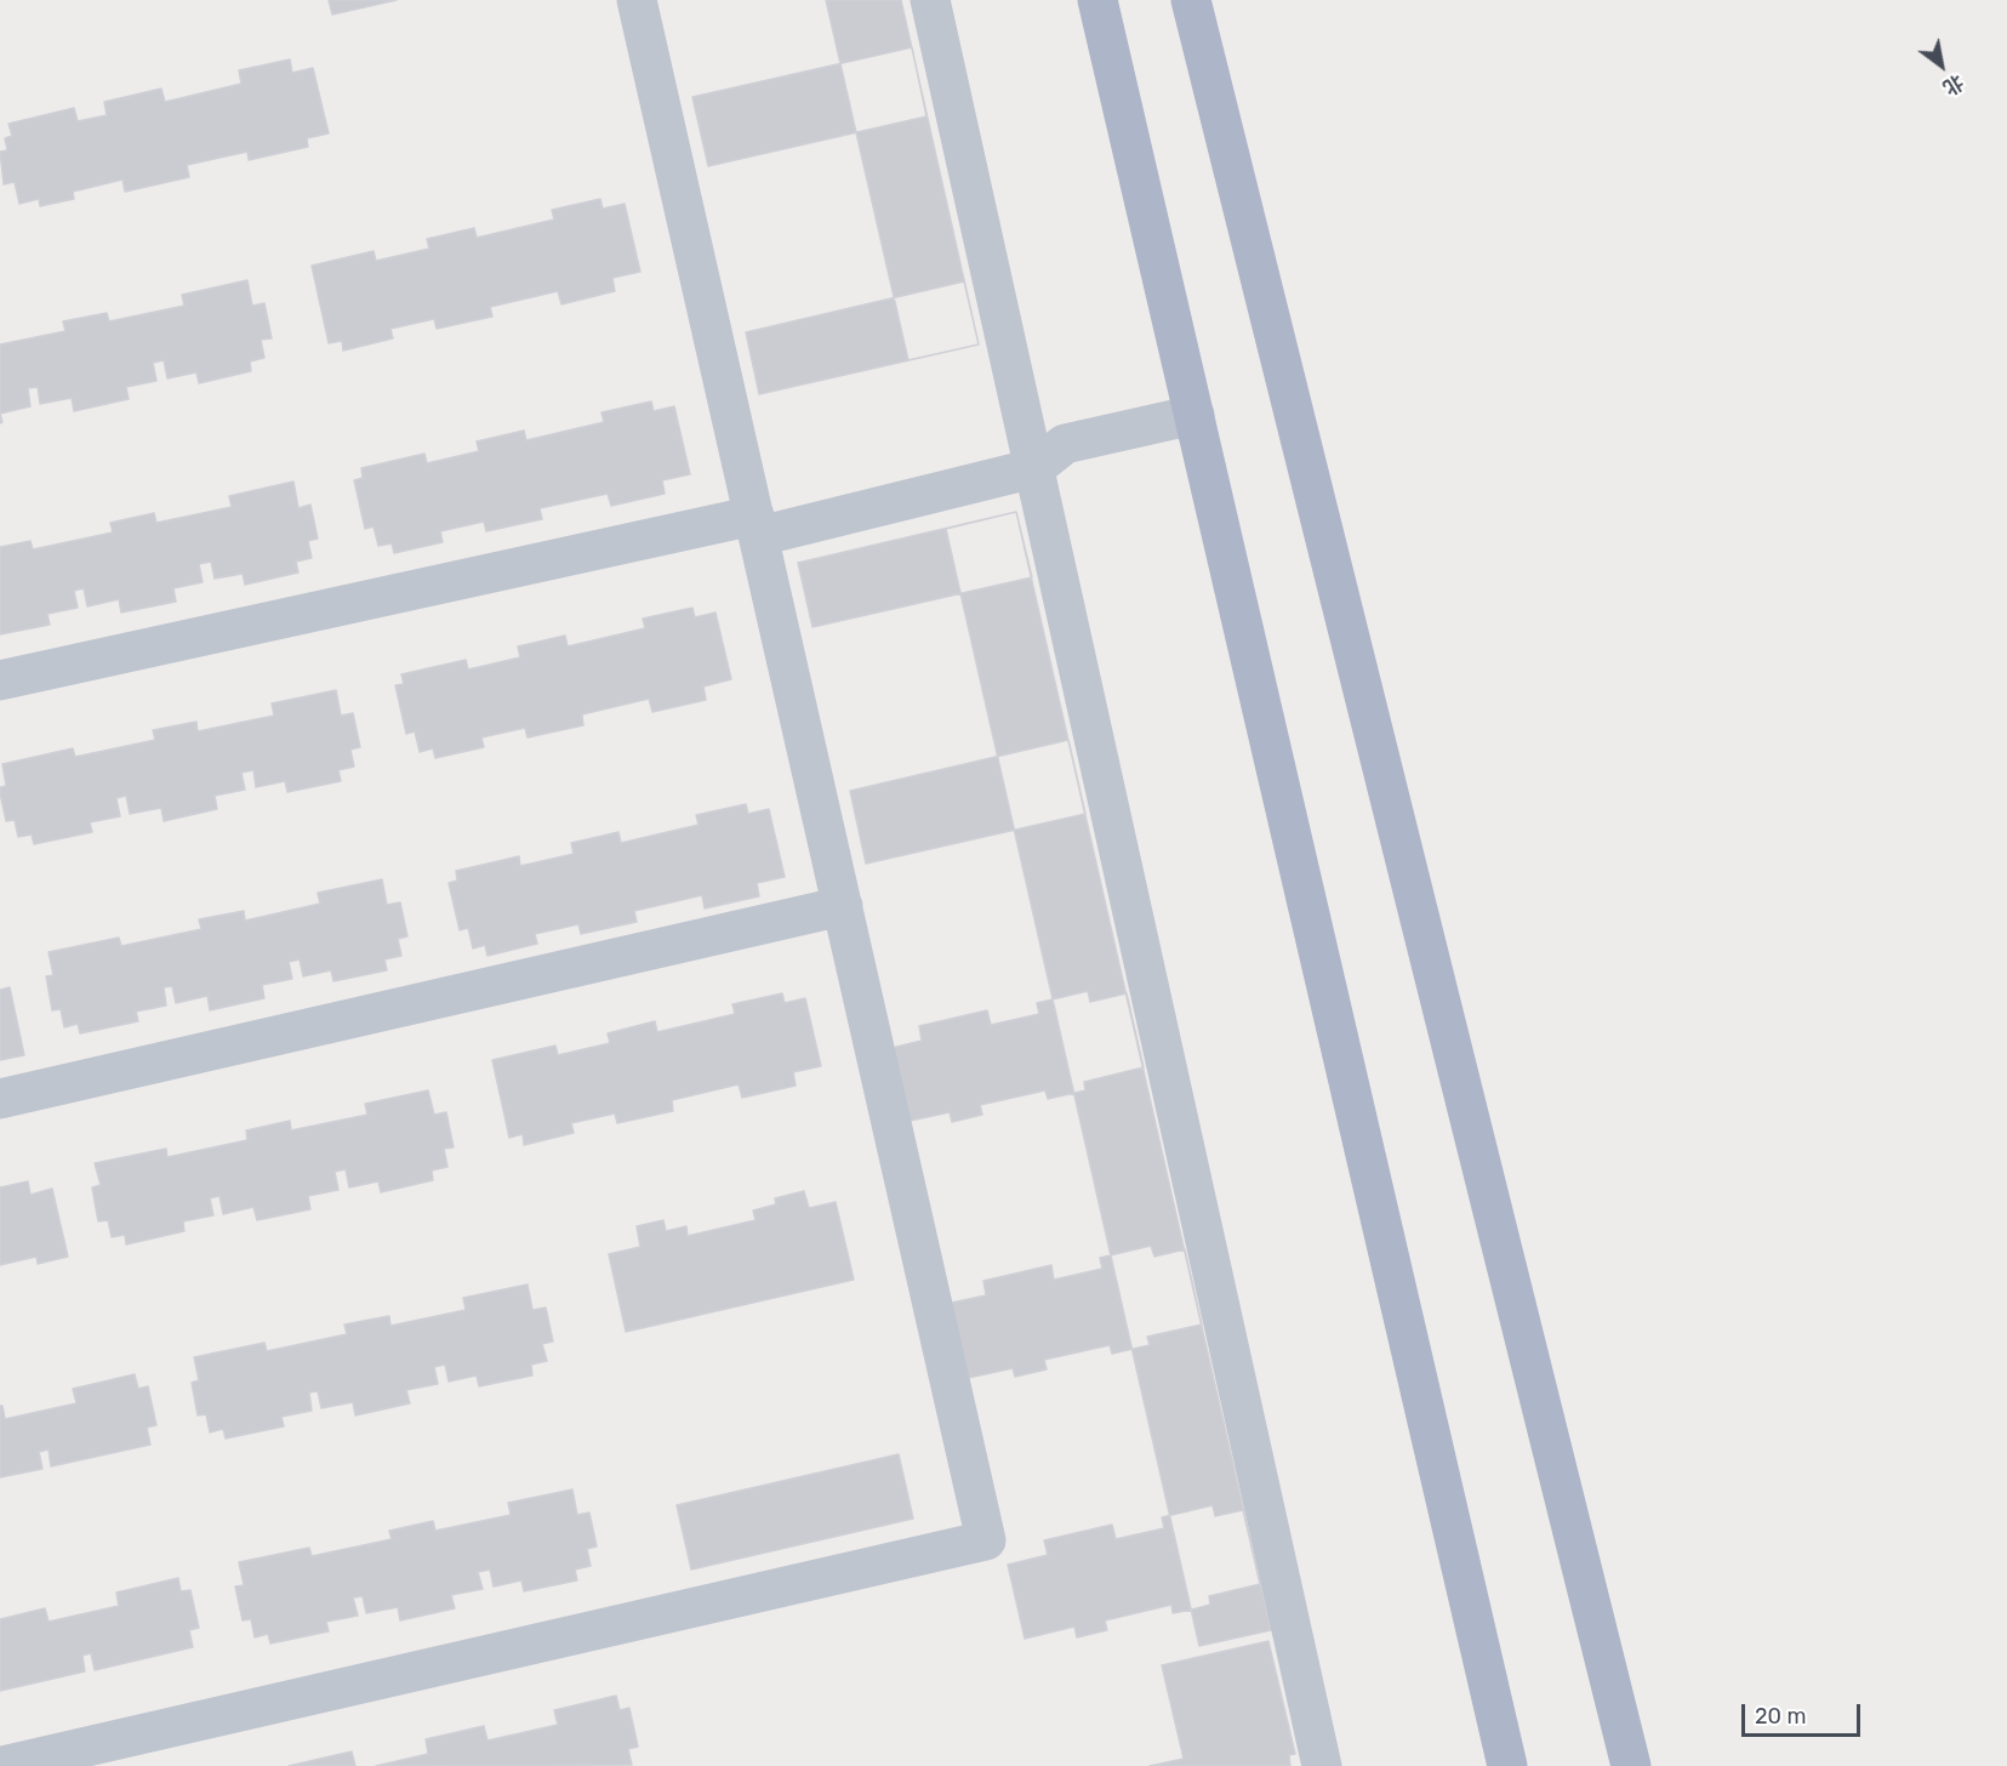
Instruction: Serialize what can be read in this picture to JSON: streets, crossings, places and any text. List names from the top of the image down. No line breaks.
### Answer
{"scale_bar":"20 m","north":"bottom right"}
